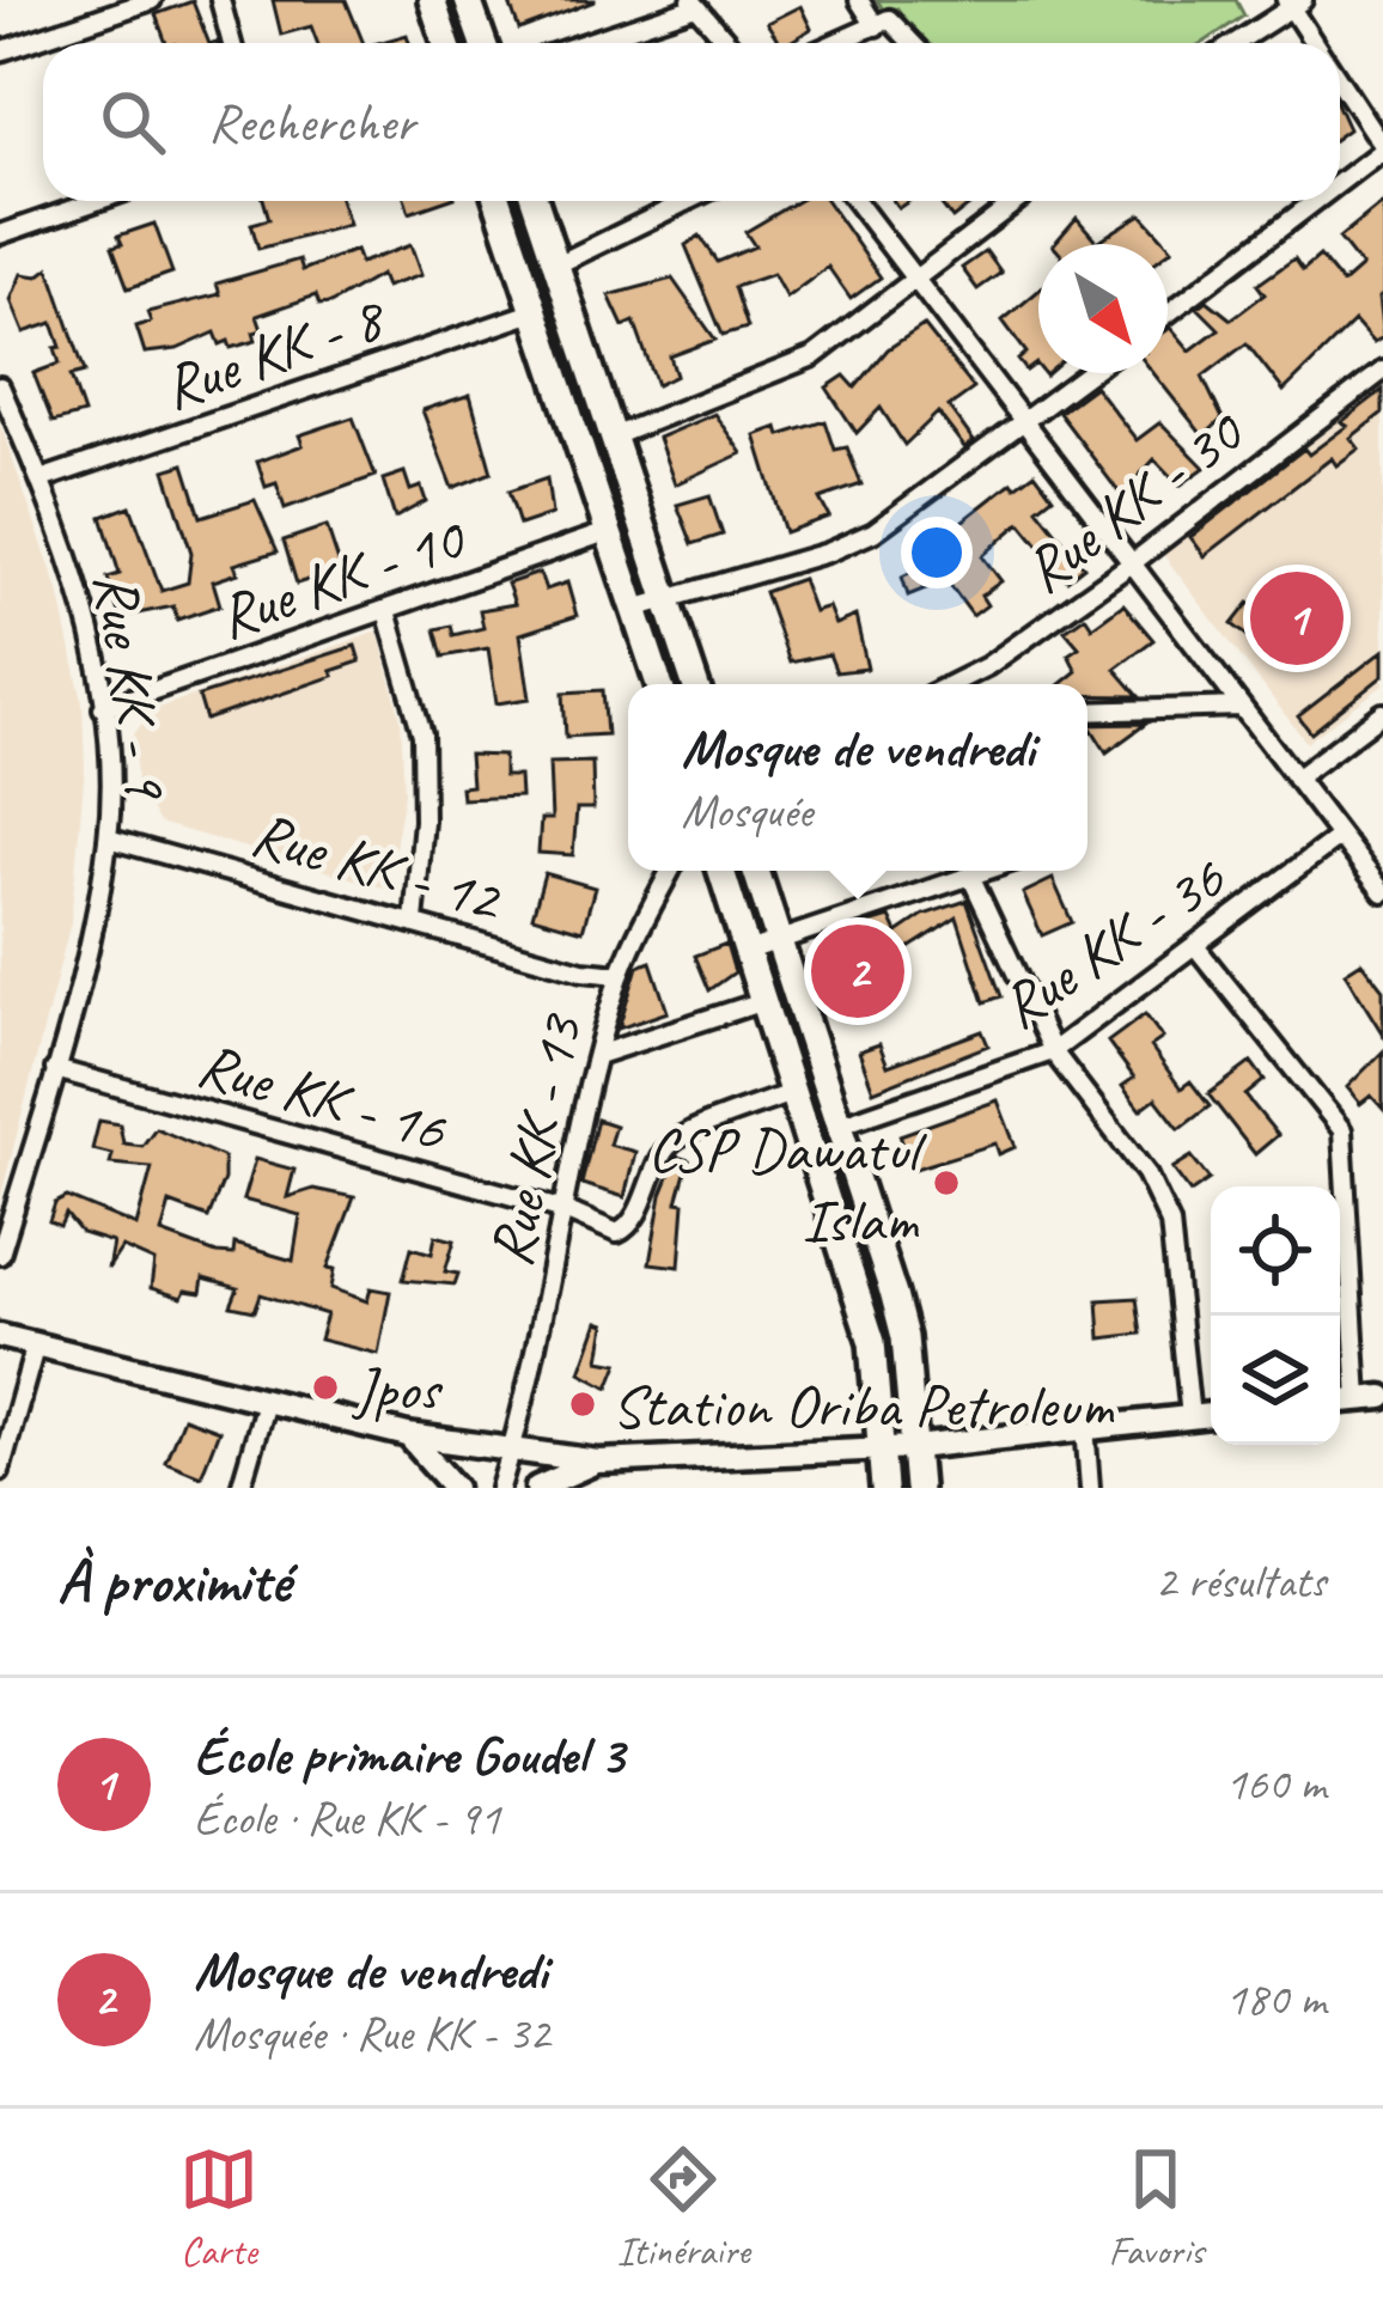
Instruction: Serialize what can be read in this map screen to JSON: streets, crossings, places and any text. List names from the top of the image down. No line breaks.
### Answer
{"streets":{"street":["Rue KK - 8","Rue KK - 30","Rue KK - 10","Rue KK - 9","Rue KK - 12","Rue KK - 36","Rue KK - 16","Rue KK - 13"]},"crossings":[["Rue KK - 8","Rue KK - 9"],["Rue KK - 10","Rue KK - 9"],["Rue KK - 9","Rue KK - 12"],["Rue KK - 9","Rue KK - 16"],["Rue KK - 12","Rue KK - 13"],["Rue KK - 16","Rue KK - 13"]],"places":["CSP Dawatul Islam","Jpos","Station Oriba Petroleum"],"north":"bottom right","page":{"search":"Rechercher","pins":["1","2"],"popup":["Mosque de vendredi","Mosquée"],"heading":["À proximité","2 résultats"],"list":[{"mark":"1","name":"École primaire Goudel 3","note":"École · Rue KK - 91","value":"160 m"},{"mark":"2","name":"Mosque de vendredi","note":"Mosquée · Rue KK - 32","value":"180 m"}],"nav":["Carte","Itinéraire","Favoris"]}}
